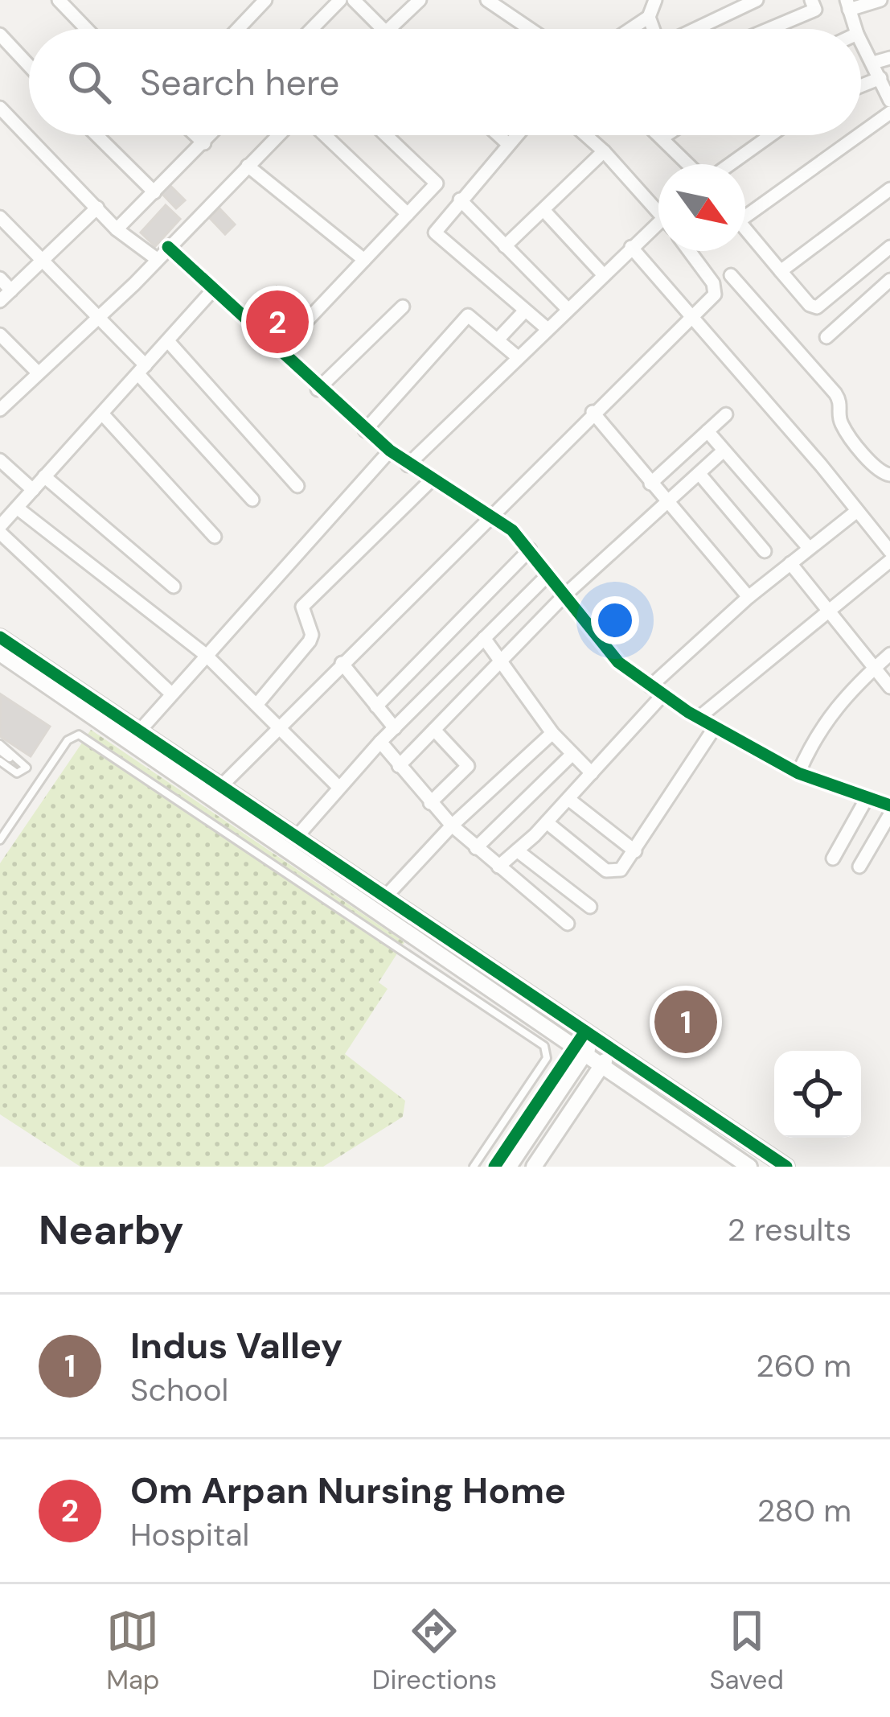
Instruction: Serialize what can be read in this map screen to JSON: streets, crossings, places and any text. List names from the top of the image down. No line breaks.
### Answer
{"north":"bottom right","page":{"search":"Search here","pins":["2","1"],"heading":["Nearby","2 results"],"list":[{"mark":"1","name":"Indus Valley","note":"School","value":"260 m"},{"mark":"2","name":"Om Arpan Nursing Home","note":"Hospital","value":"280 m"}],"nav":["Map","Directions","Saved"]}}
